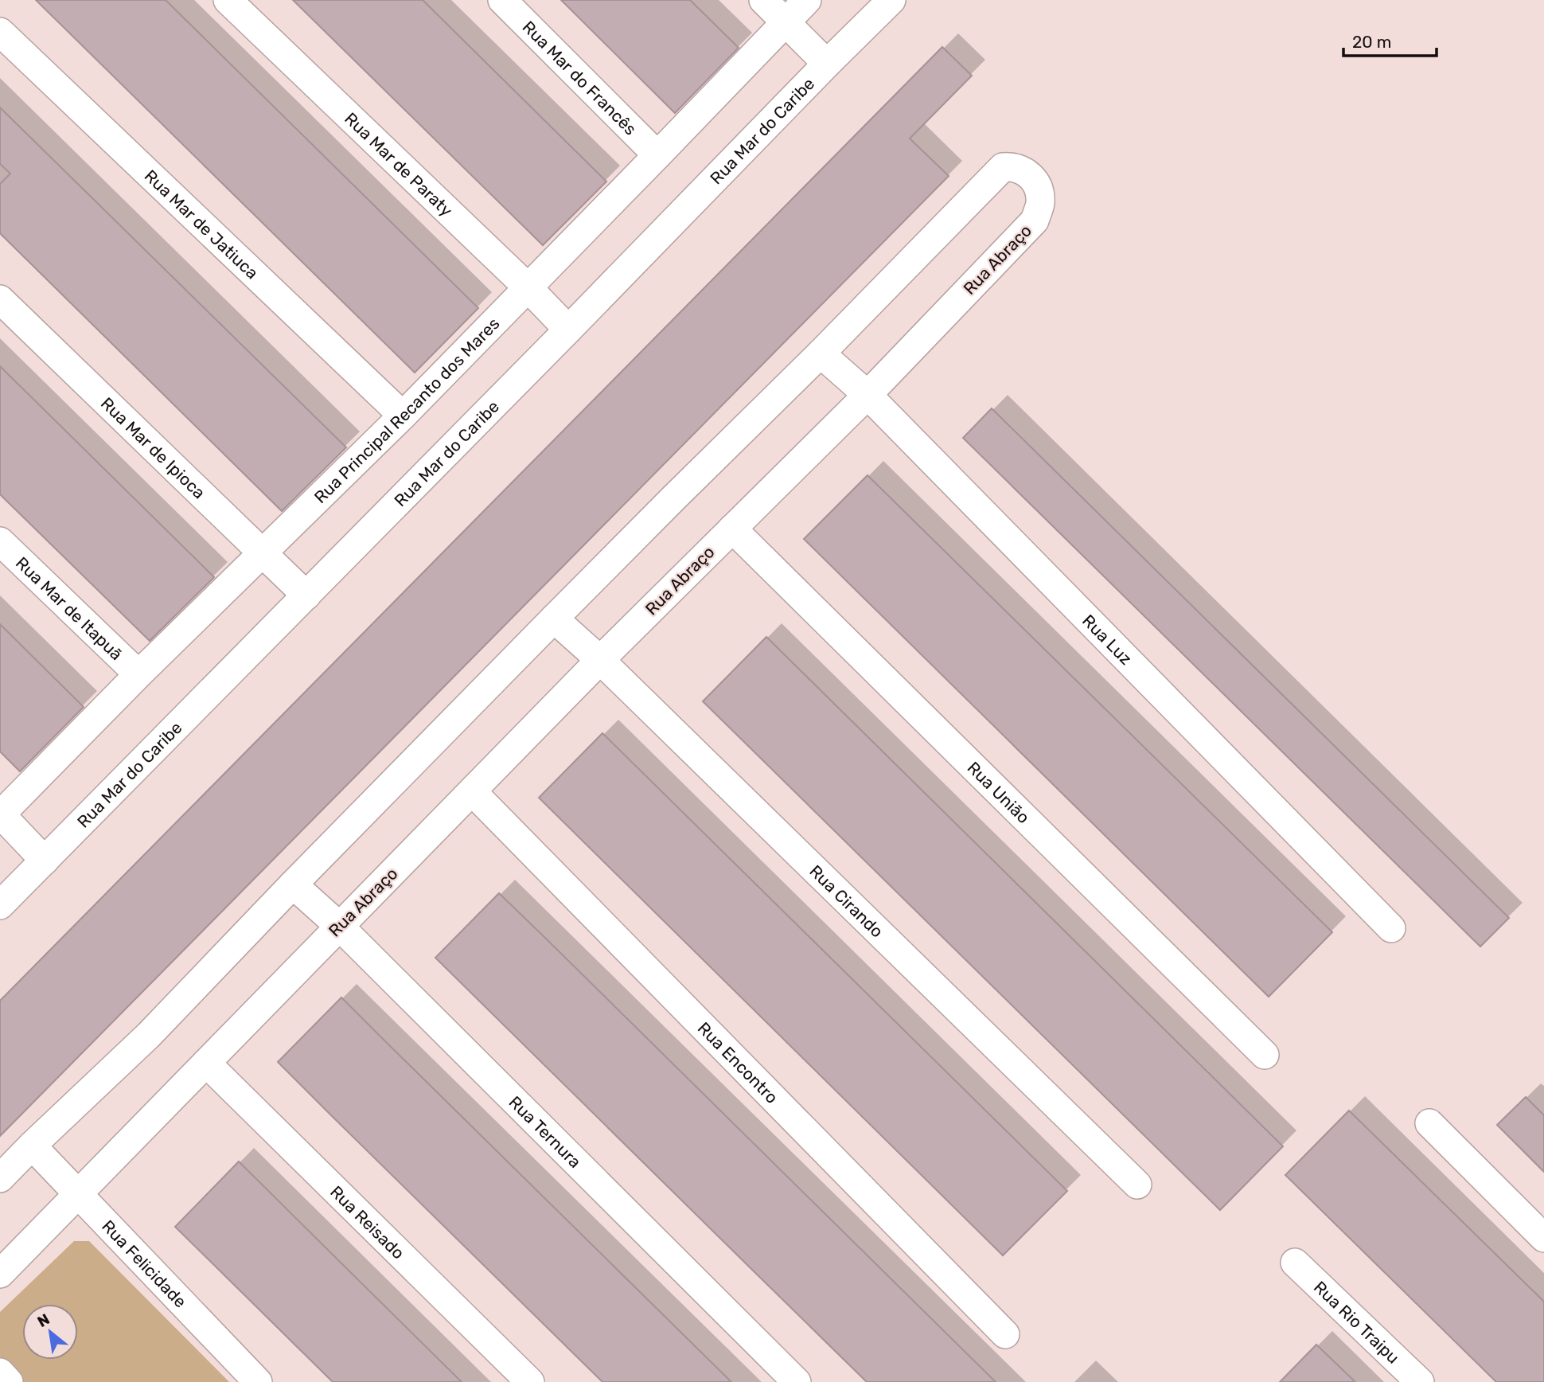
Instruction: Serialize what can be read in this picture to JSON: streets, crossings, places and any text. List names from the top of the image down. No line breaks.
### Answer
{"streets":{"street":["Rua Mar do Francês","Rua Mar do Caribe","Rua Mar de Paraty","Rua Mar de Jatiuca","Rua Abraço","Rua Principal Recanto dos Mares","Rua Mar de Ipioca","Rua Mar de Itapuã","Rua Luz","Rua União","Rua Cirando","Rua Encontro","Rua Ternura","Rua Reisado","Rua Felicidade","Rua Rio Traipu"]},"crossings":[["Rua Mar do Francês","Rua Principal Recanto dos Mares"],["Rua Mar do Caribe","Rua Mar de Paraty"],["Rua Mar do Caribe","Rua Mar de Ipioca"],["Rua Mar de Paraty","Rua Principal Recanto dos Mares"],["Rua Mar de Jatiuca","Rua Principal Recanto dos Mares"],["Rua Abraço","Rua Luz"],["Rua Abraço","Rua União"],["Rua Abraço","Rua Cirando"],["Rua Abraço","Rua Encontro"],["Rua Abraço","Rua Ternura"],["Rua Abraço","Rua Reisado"],["Rua Abraço","Rua Felicidade"],["Rua Principal Recanto dos Mares","Rua Mar de Ipioca"],["Rua Principal Recanto dos Mares","Rua Mar de Itapuã"]],"scale_bar":"20 m","north":"top left"}
